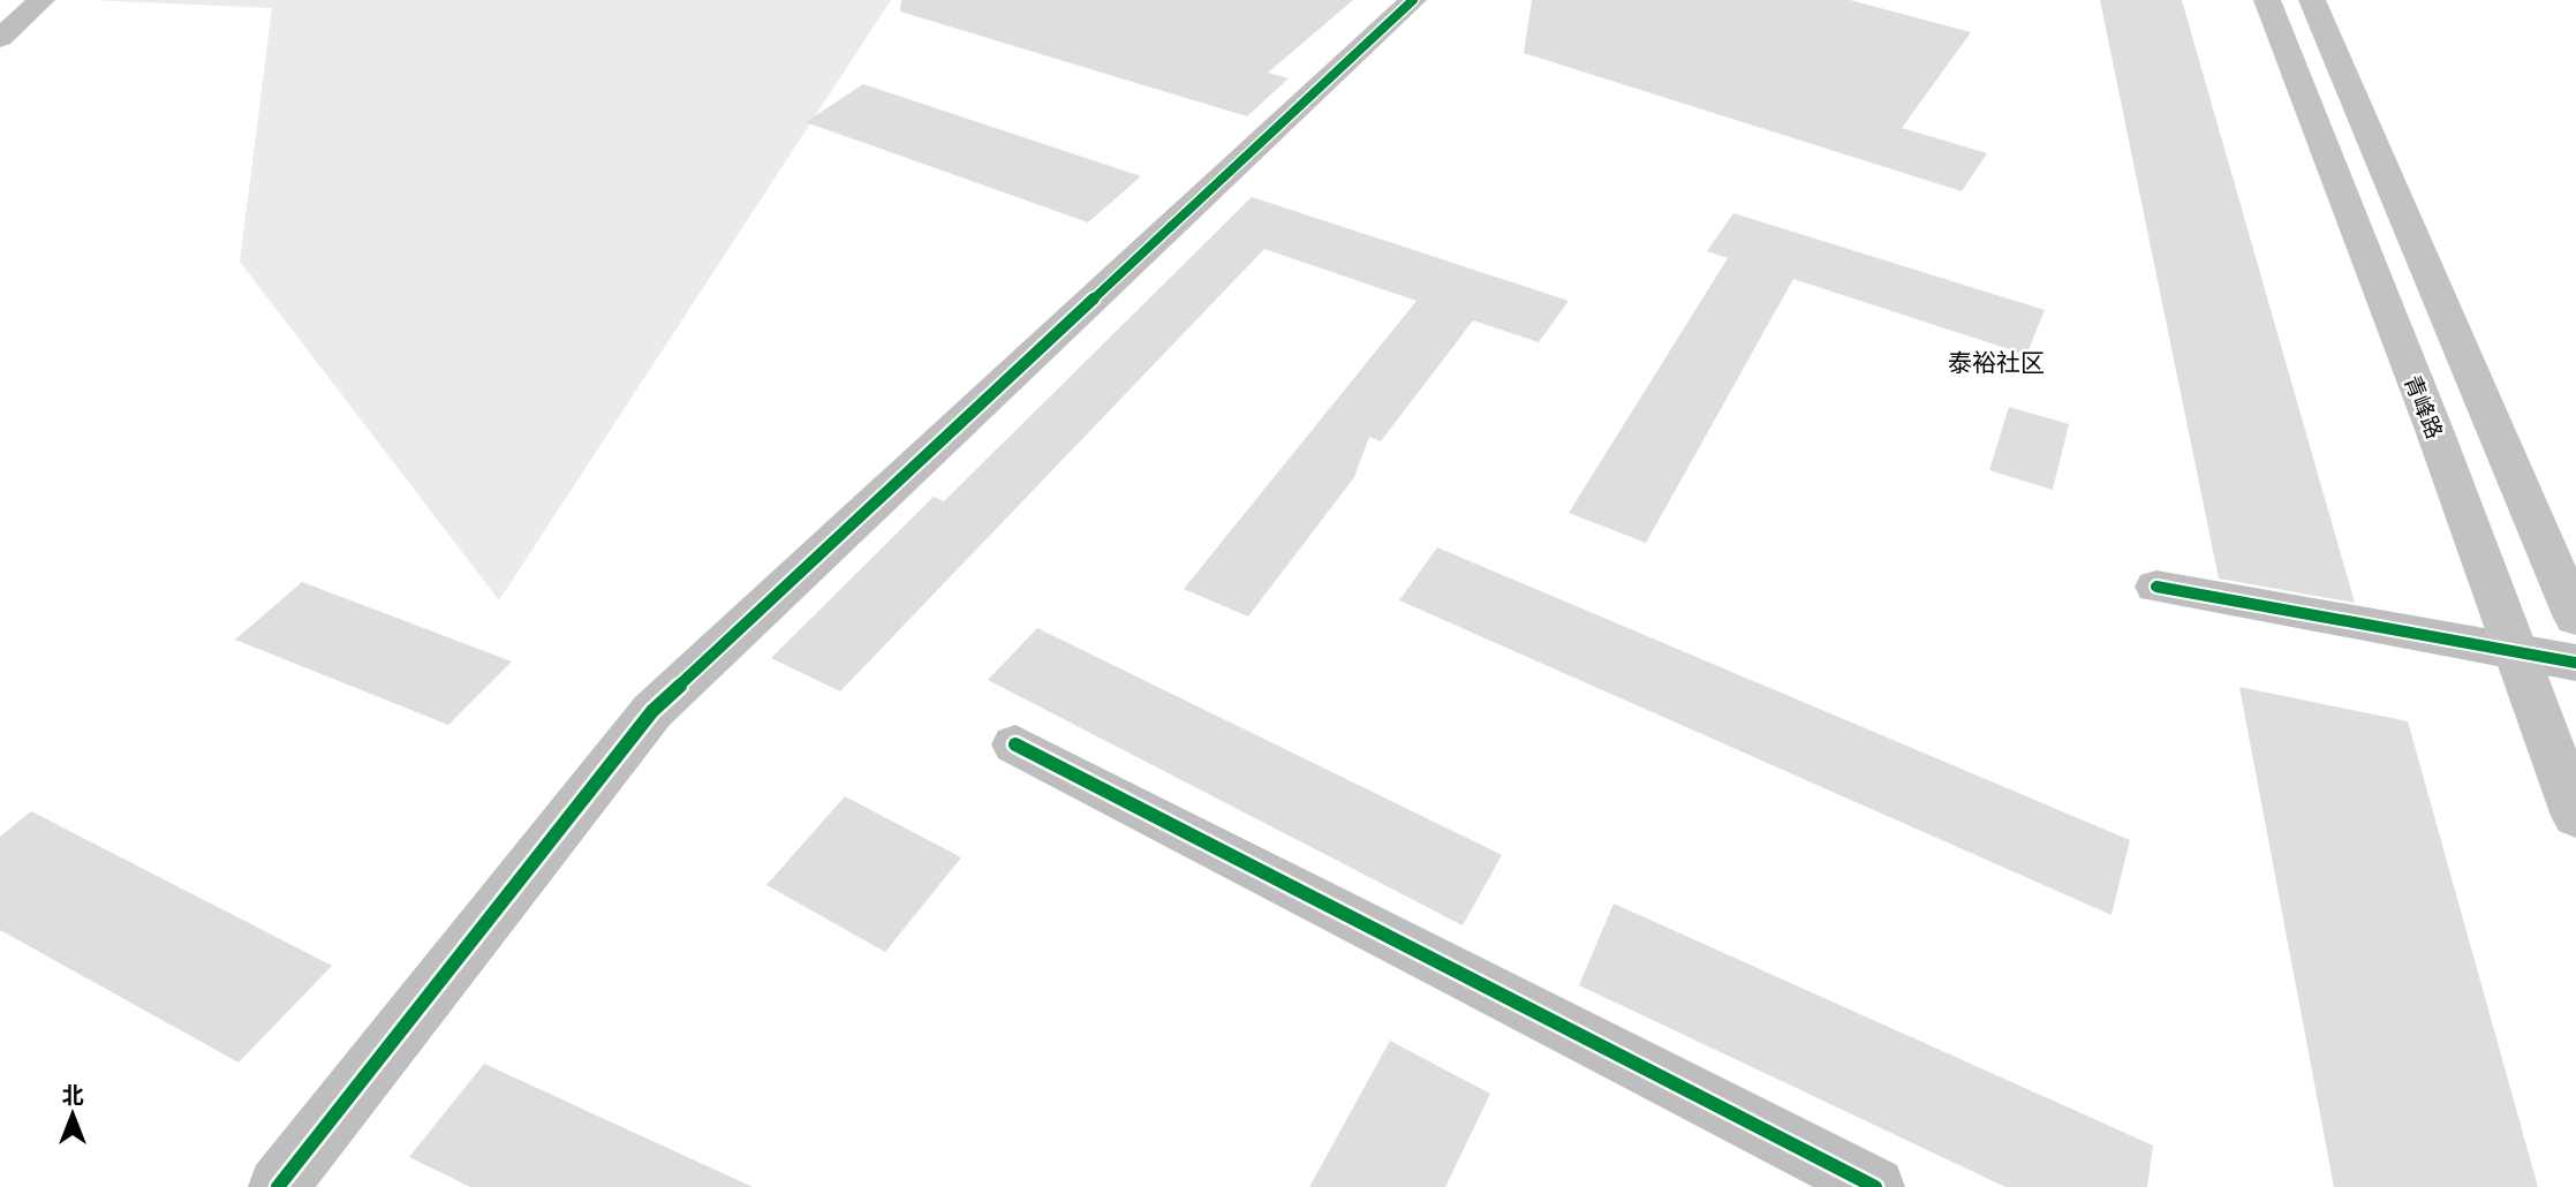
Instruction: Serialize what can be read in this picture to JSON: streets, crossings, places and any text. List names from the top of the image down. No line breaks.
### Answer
{"streets":{"main road":["青峰路"]},"districts":["泰裕社区"],"north":"top"}
